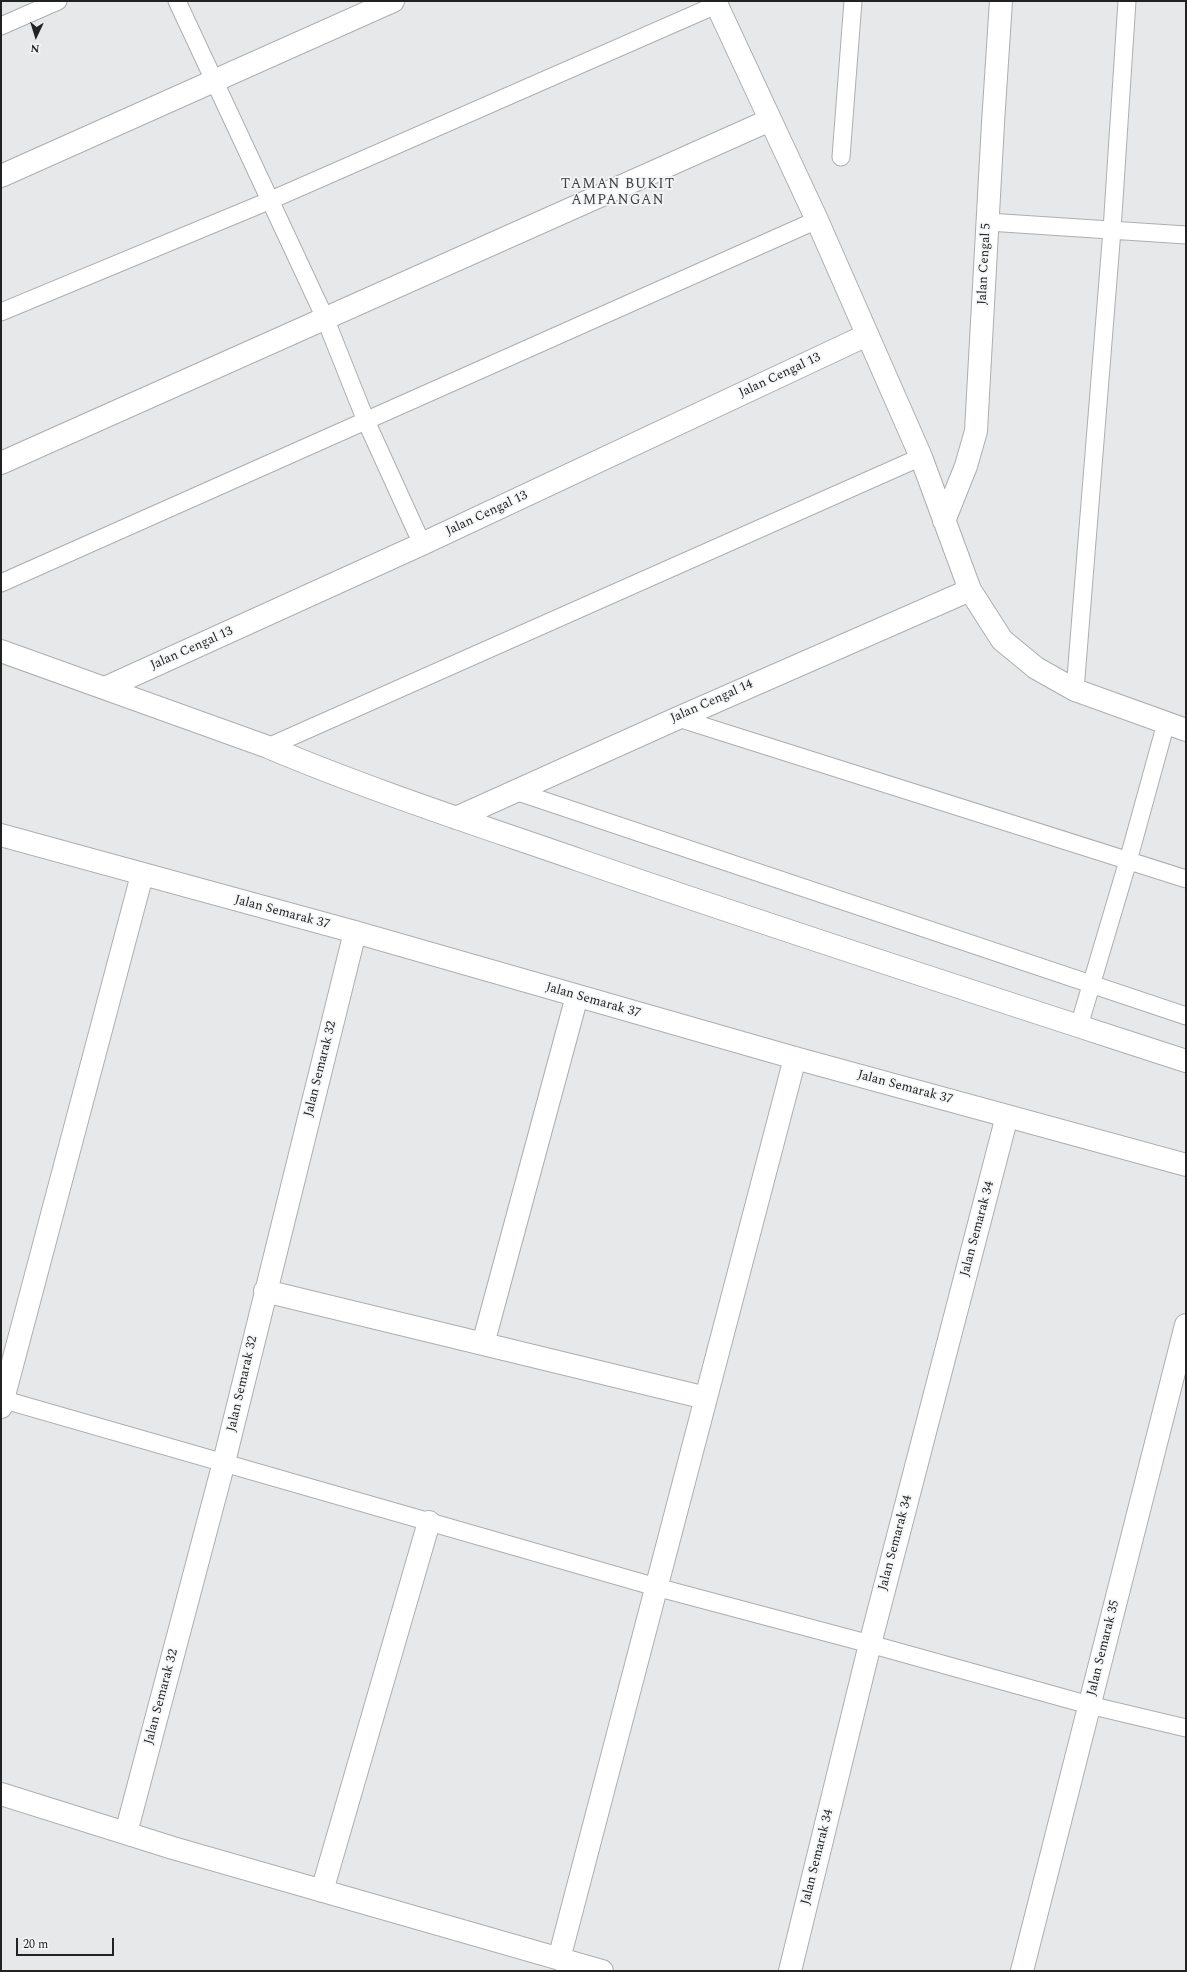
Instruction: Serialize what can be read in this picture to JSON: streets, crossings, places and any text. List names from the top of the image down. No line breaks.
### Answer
{"streets":{"street":["Jalan Cengal 5","Jalan Cengal 13","Jalan Cengal 14","Jalan Semarak 37","Jalan Semarak 32","Jalan Semarak 34","Jalan Semarak 35"]},"crossings":[["Jalan Semarak 37","Jalan Semarak 32"],["Jalan Semarak 37","Jalan Semarak 34"]],"districts":["TAMAN BUKIT AMPANGAN"],"scale_bar":"20 m","north":"bottom"}
